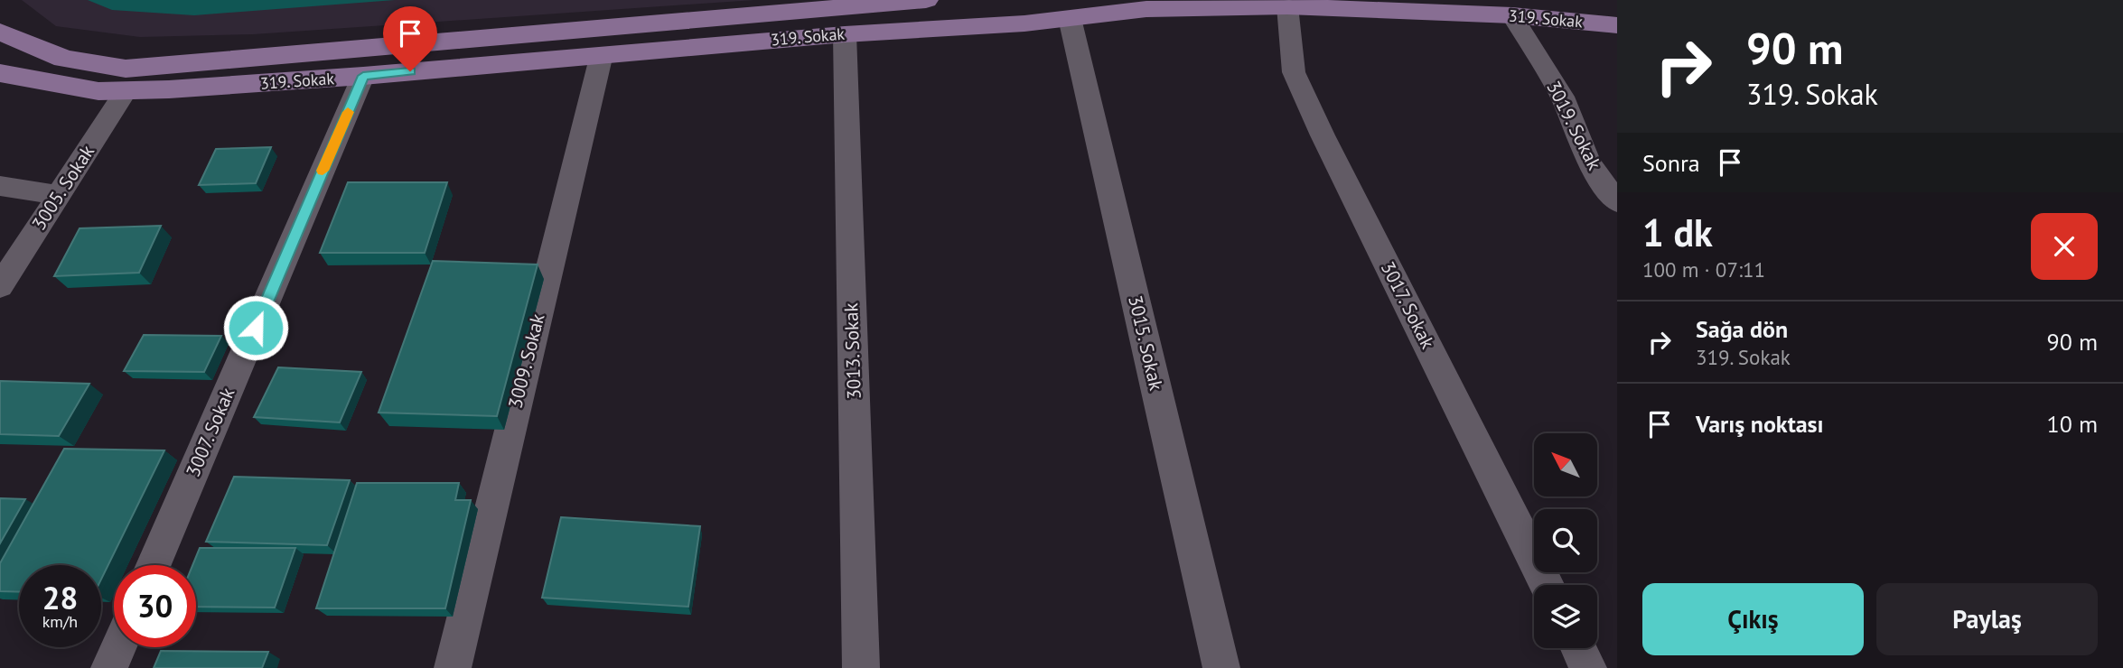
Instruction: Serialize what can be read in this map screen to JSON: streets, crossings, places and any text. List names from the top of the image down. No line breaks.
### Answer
{"streets":{"main road":["319. Sokak"],"street":["3019. Sokak","3005. Sokak","3017. Sokak","3015. Sokak","3013. Sokak","3009. Sokak","3007. Sokak"]},"crossings":[["319. Sokak","3019. Sokak"],["319. Sokak","3005. Sokak"],["319. Sokak","3017. Sokak"],["319. Sokak","3015. Sokak"],["319. Sokak","3013. Sokak"],["319. Sokak","3009. Sokak"],["319. Sokak","3007. Sokak"]],"north":"top left","page":{"turn":["90 m","319. Sokak"],"then":"Sonra","heading":["1 dk","100 m · 07:11"],"list":[{"name":"Sağa dön","note":"319. Sokak","value":"90 m"},{"name":"Varış noktası","value":"10 m"}],"speed":"28 km/h","limit":"30","buttons":["Çıkış","Paylaş"]}}
